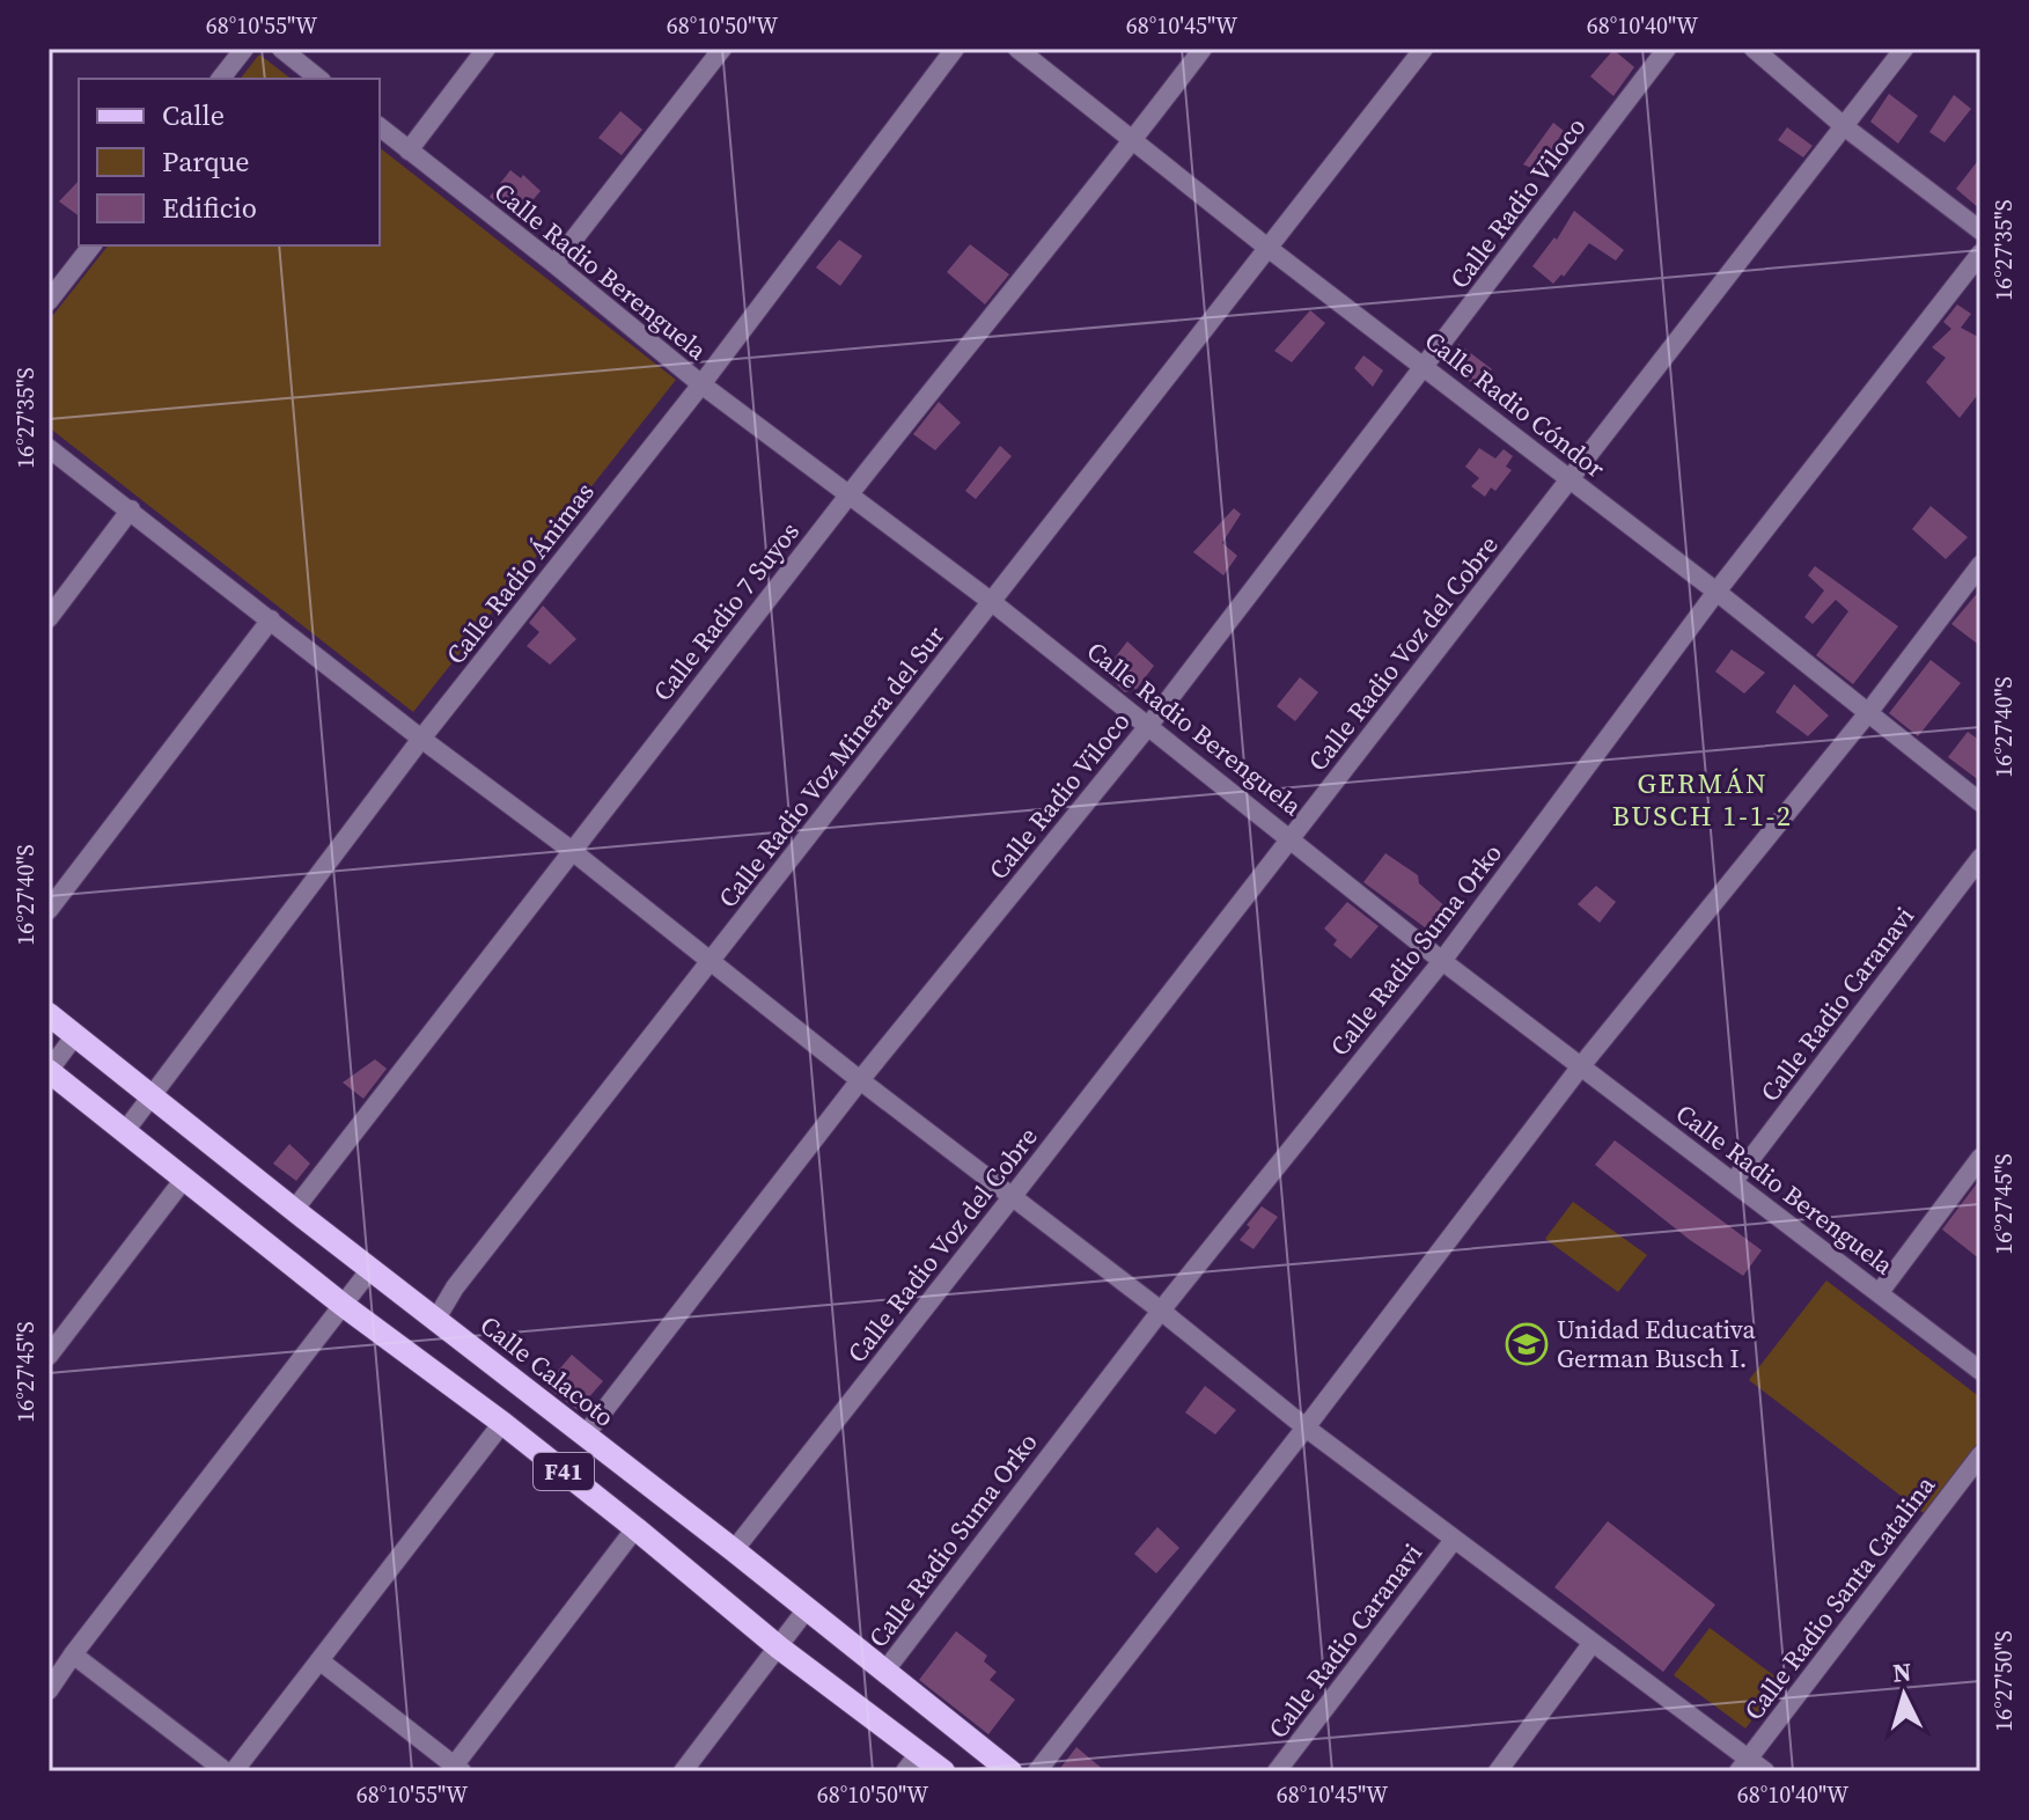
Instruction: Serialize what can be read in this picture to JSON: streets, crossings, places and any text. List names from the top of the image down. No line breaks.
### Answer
{"streets":{"main road":["Calle Calacoto","F41"],"street":["Calle Radio Viloco","Calle Radio Berenguela","Calle Radio Cóndor","Calle Radio Ánimas","Calle Radio 7 Suyos","Calle Radio Voz del Cobre","Calle Radio Voz Minera del Sur","Calle Radio Suma Orko","Calle Radio Caranavi","Calle Radio Santa Catalina"]},"crossings":[["Calle Radio Viloco","Calle Radio Berenguela"],["Calle Radio Viloco","Calle Radio Cóndor"],["Calle Radio Viloco","Calle Calacoto"],["Calle Radio Berenguela","Calle Radio Ánimas"],["Calle Radio Berenguela","Calle Radio 7 Suyos"],["Calle Radio Berenguela","Calle Radio Voz del Cobre"],["Calle Radio Berenguela","Calle Radio Voz Minera del Sur"],["Calle Radio Berenguela","Calle Radio Suma Orko"],["Calle Radio Berenguela","Calle Radio Caranavi"],["Calle Radio Cóndor","Calle Radio 7 Suyos"],["Calle Radio Cóndor","Calle Radio Voz del Cobre"],["Calle Radio Cóndor","Calle Radio Voz Minera del Sur"],["Calle Radio Cóndor","Calle Radio Suma Orko"],["Calle Radio Ánimas","Calle Calacoto"],["Calle Radio Ánimas","F41"],["Calle Radio 7 Suyos","Calle Calacoto"],["Calle Radio Voz del Cobre","Calle Calacoto"],["Calle Radio Voz Minera del Sur","Calle Calacoto"],["Calle Radio Suma Orko","Calle Calacoto"]],"districts":["GERMÁN BUSCH 1-1-2"],"places":{"school or university":["Unidad Educativa German Busch I."]},"legend":["Calle","Parque","Edificio"],"north":"top","coordinates":["68°10'55\"W","68°10'50\"W","68°10'45\"W","68°10'40\"W","16°27'35\"S","16°27'40\"S","16°27'45\"S","16°27'50\"S"]}
